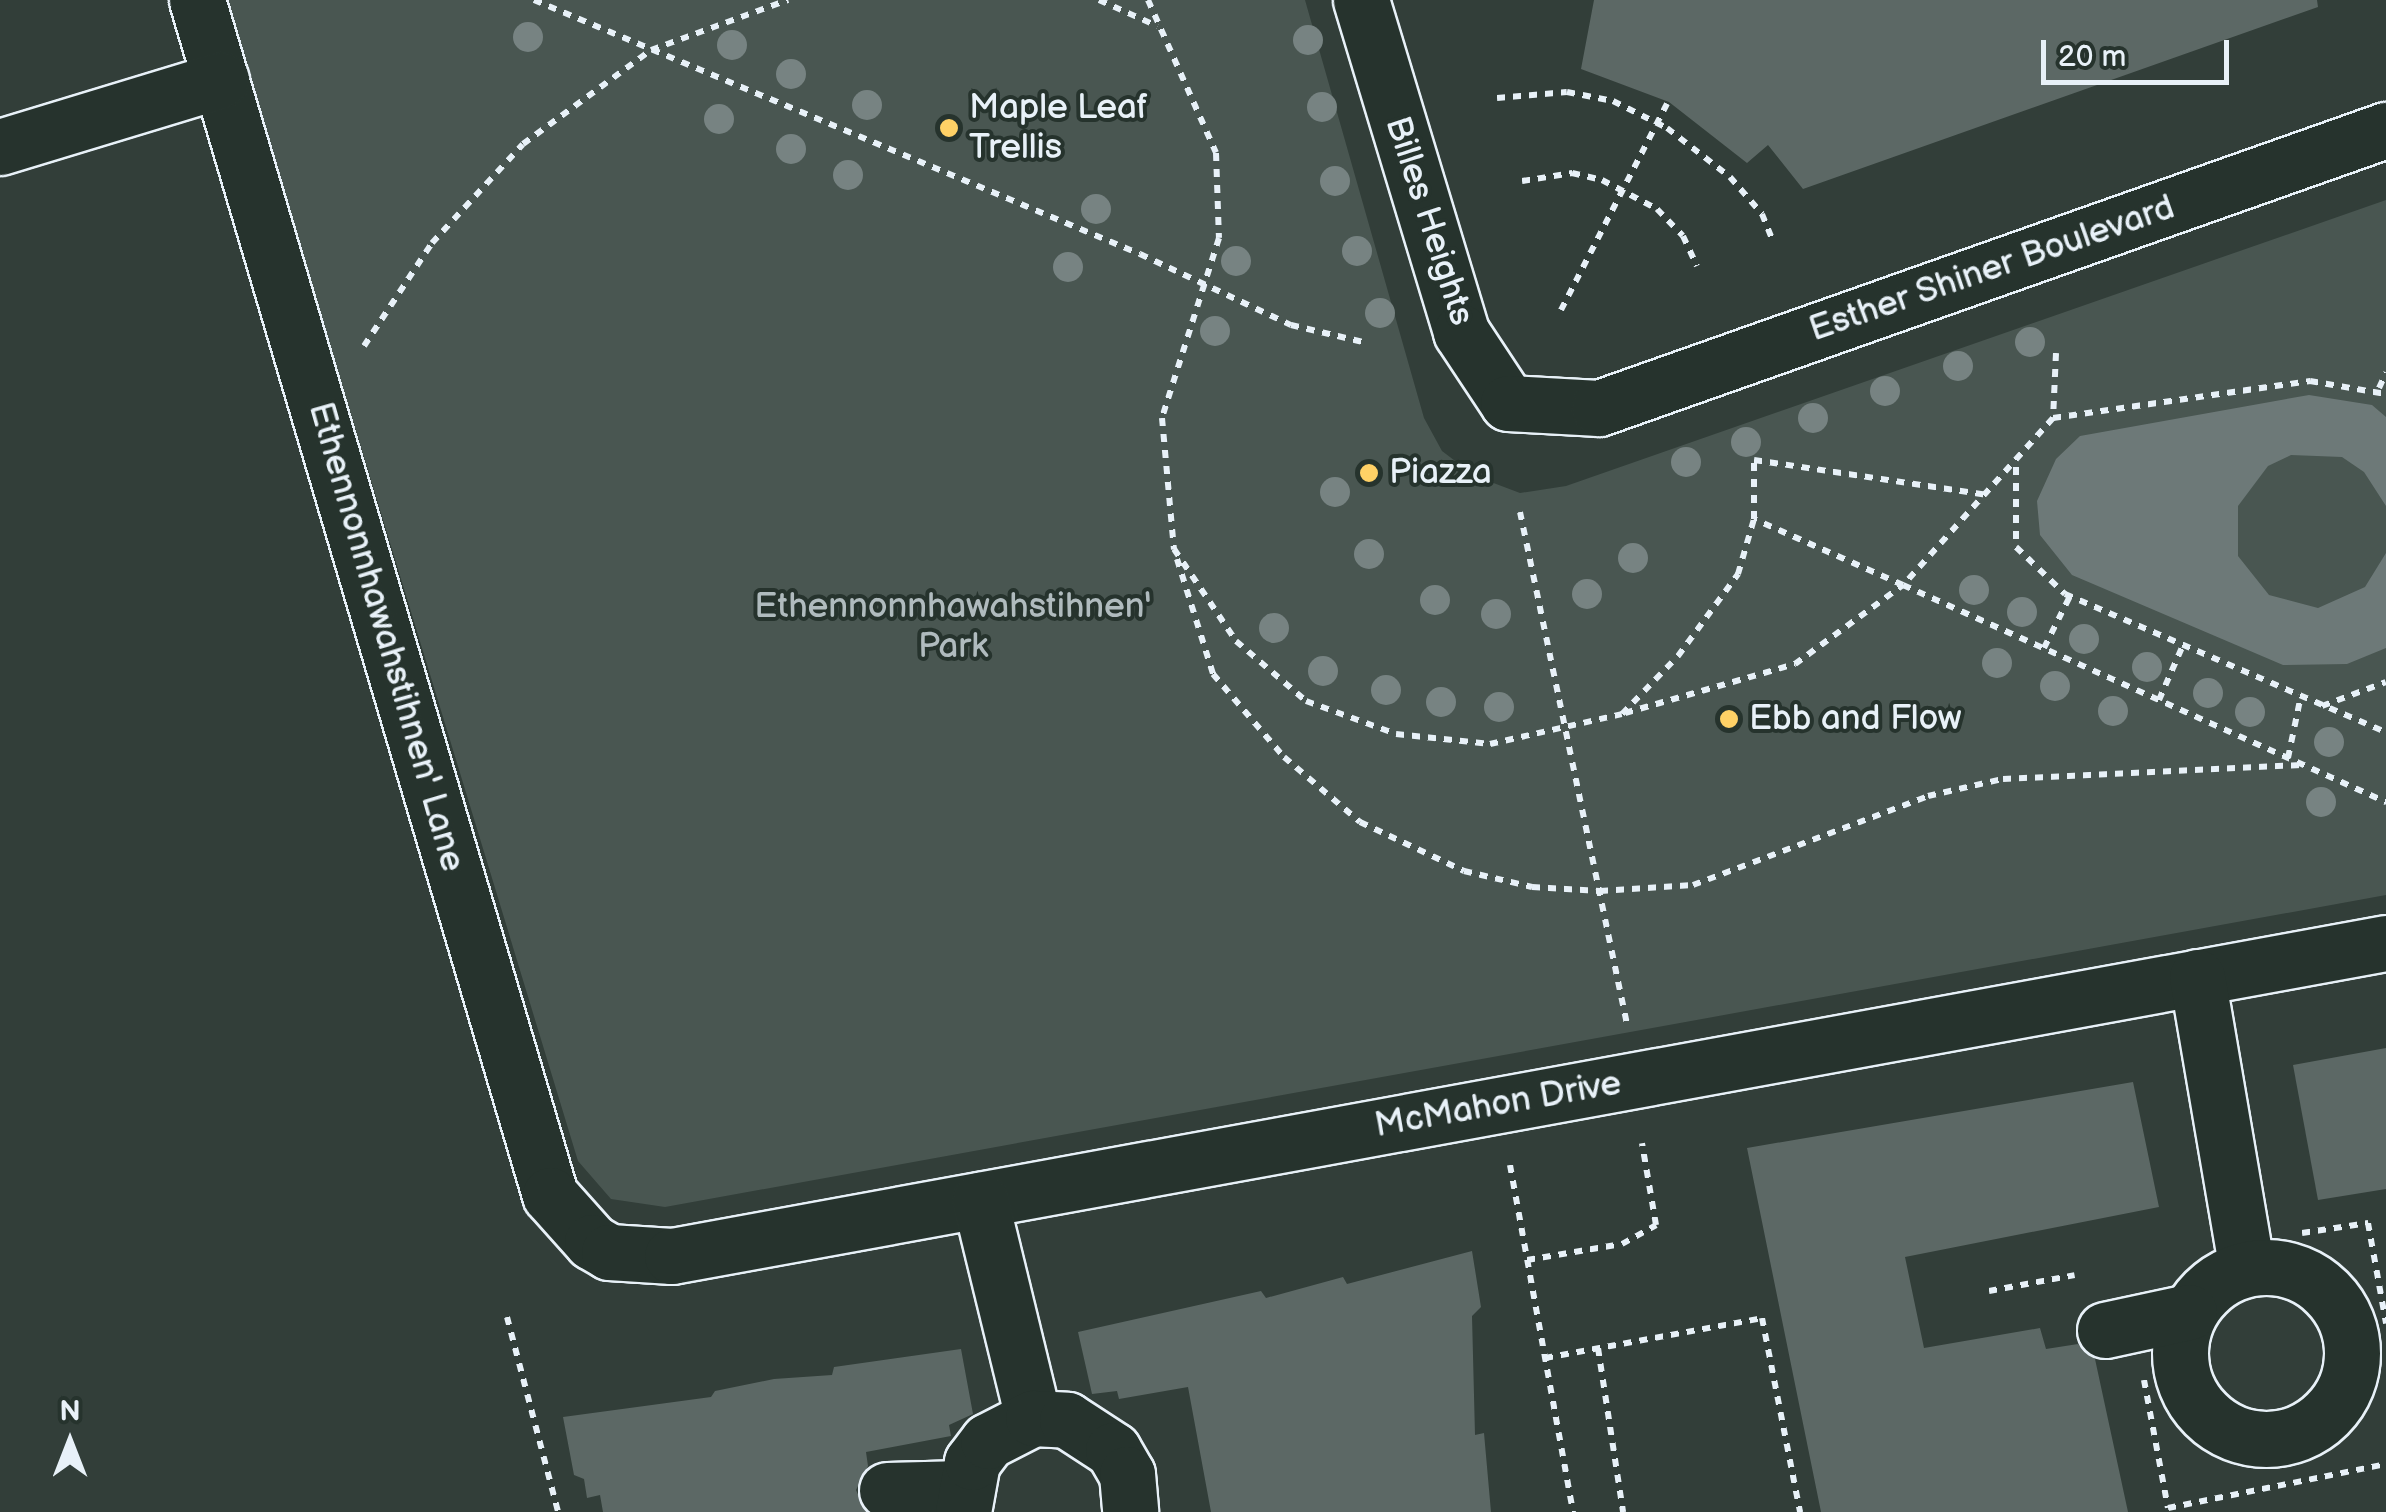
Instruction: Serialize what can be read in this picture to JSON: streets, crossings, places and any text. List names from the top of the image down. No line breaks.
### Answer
{"streets":{"street":["Billes Heights","Esther Shiner Boulevard","Ethennonnhawahstihnen' Lane","McMahon Drive"]},"crossings":[["Billes Heights","Esther Shiner Boulevard"],["Ethennonnhawahstihnen' Lane","McMahon Drive"]],"parks":["Ethennonnhawahstihnen' Park"],"places":["Maple Leaf Trellis","Piazza","Ebb and Flow"],"scale_bar":"20 m","north":"top"}
